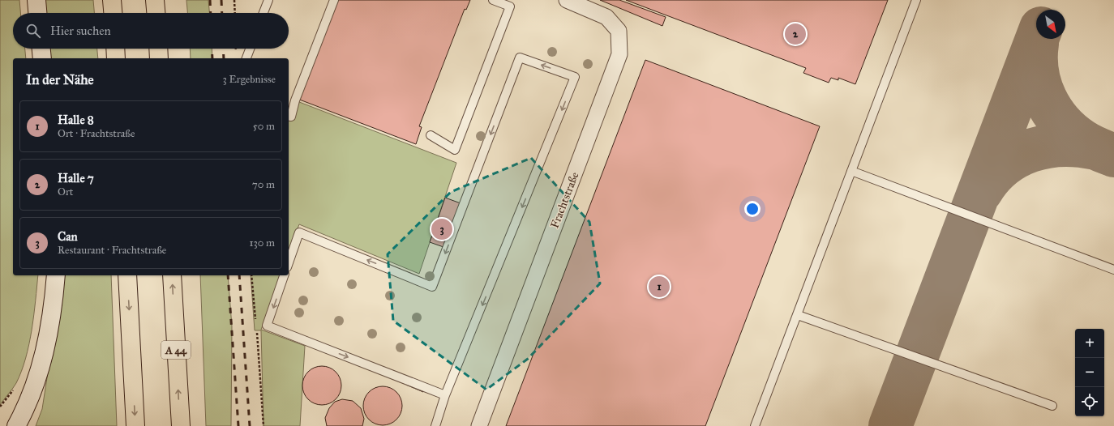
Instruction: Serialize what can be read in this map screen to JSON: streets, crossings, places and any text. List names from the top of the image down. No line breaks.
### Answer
{"streets":{"highway":["A 44"],"street":["Frachtstraße"]},"north":"bottom right","page":{"search":"Hier suchen","pins":["2","3","1"],"heading":["In der Nähe","3 Ergebnisse"],"list":[{"mark":"1","name":"Halle 8","note":"Ort · Frachtstraße","value":"50 m"},{"mark":"2","name":"Halle 7","note":"Ort","value":"70 m"},{"mark":"3","name":"Can","note":"Restaurant · Frachtstraße","value":"130 m"}],"map_buttons":["+","−"]}}
